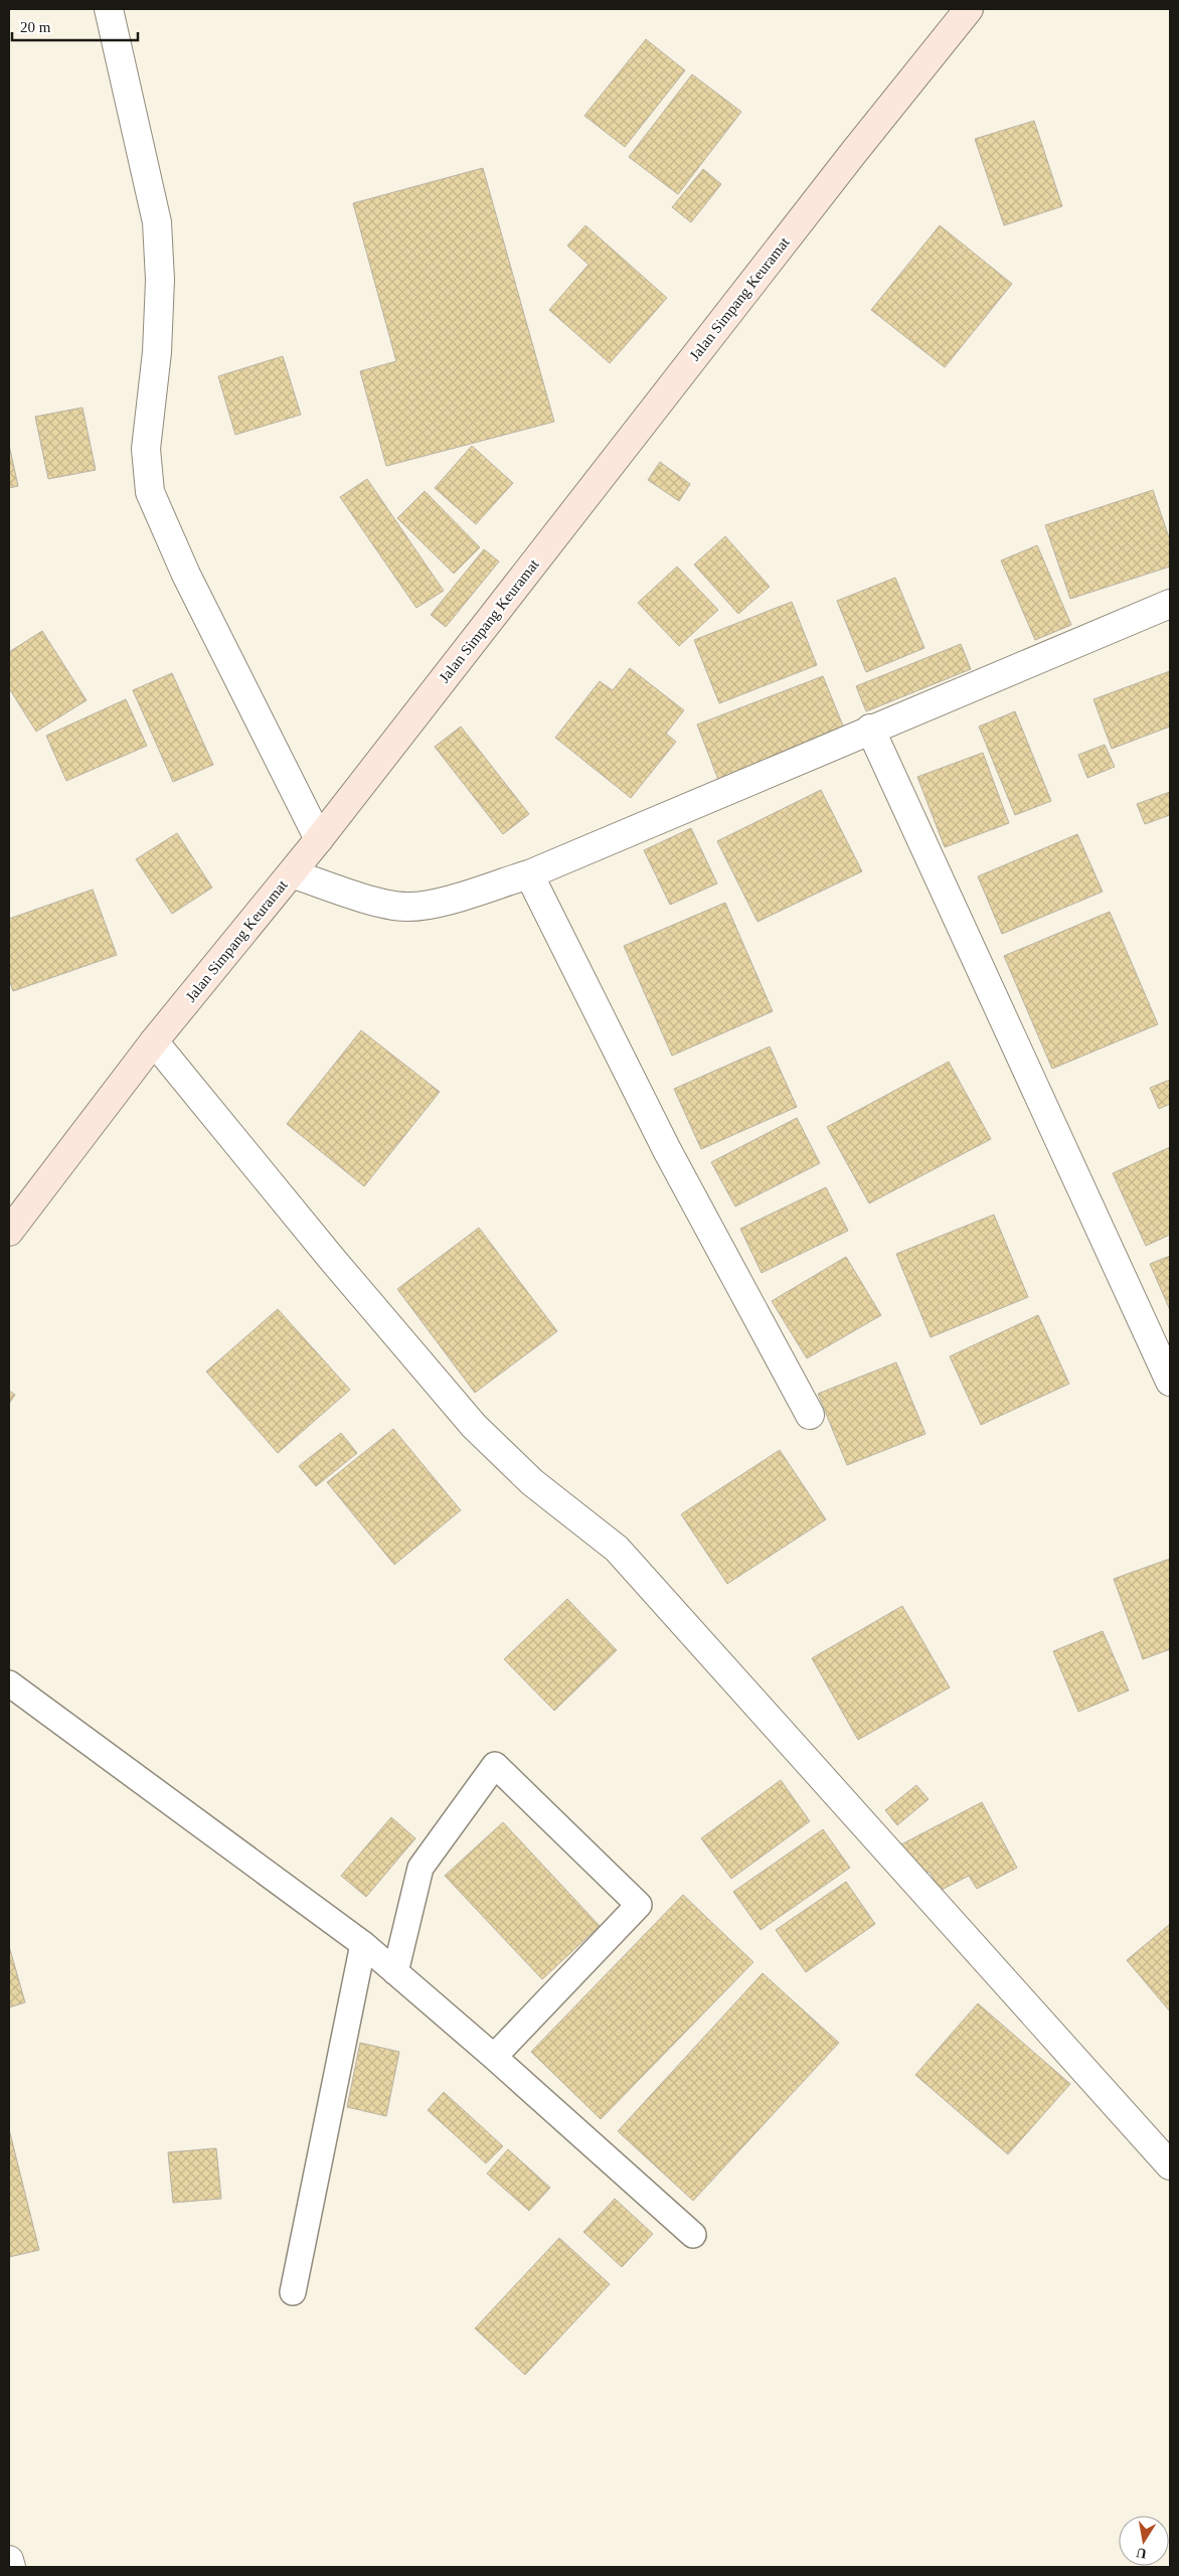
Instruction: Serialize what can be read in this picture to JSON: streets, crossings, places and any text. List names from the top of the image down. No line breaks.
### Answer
{"streets":{"main road":["Jalan Simpang Keuramat"]},"scale_bar":"20 m","north":"bottom"}
